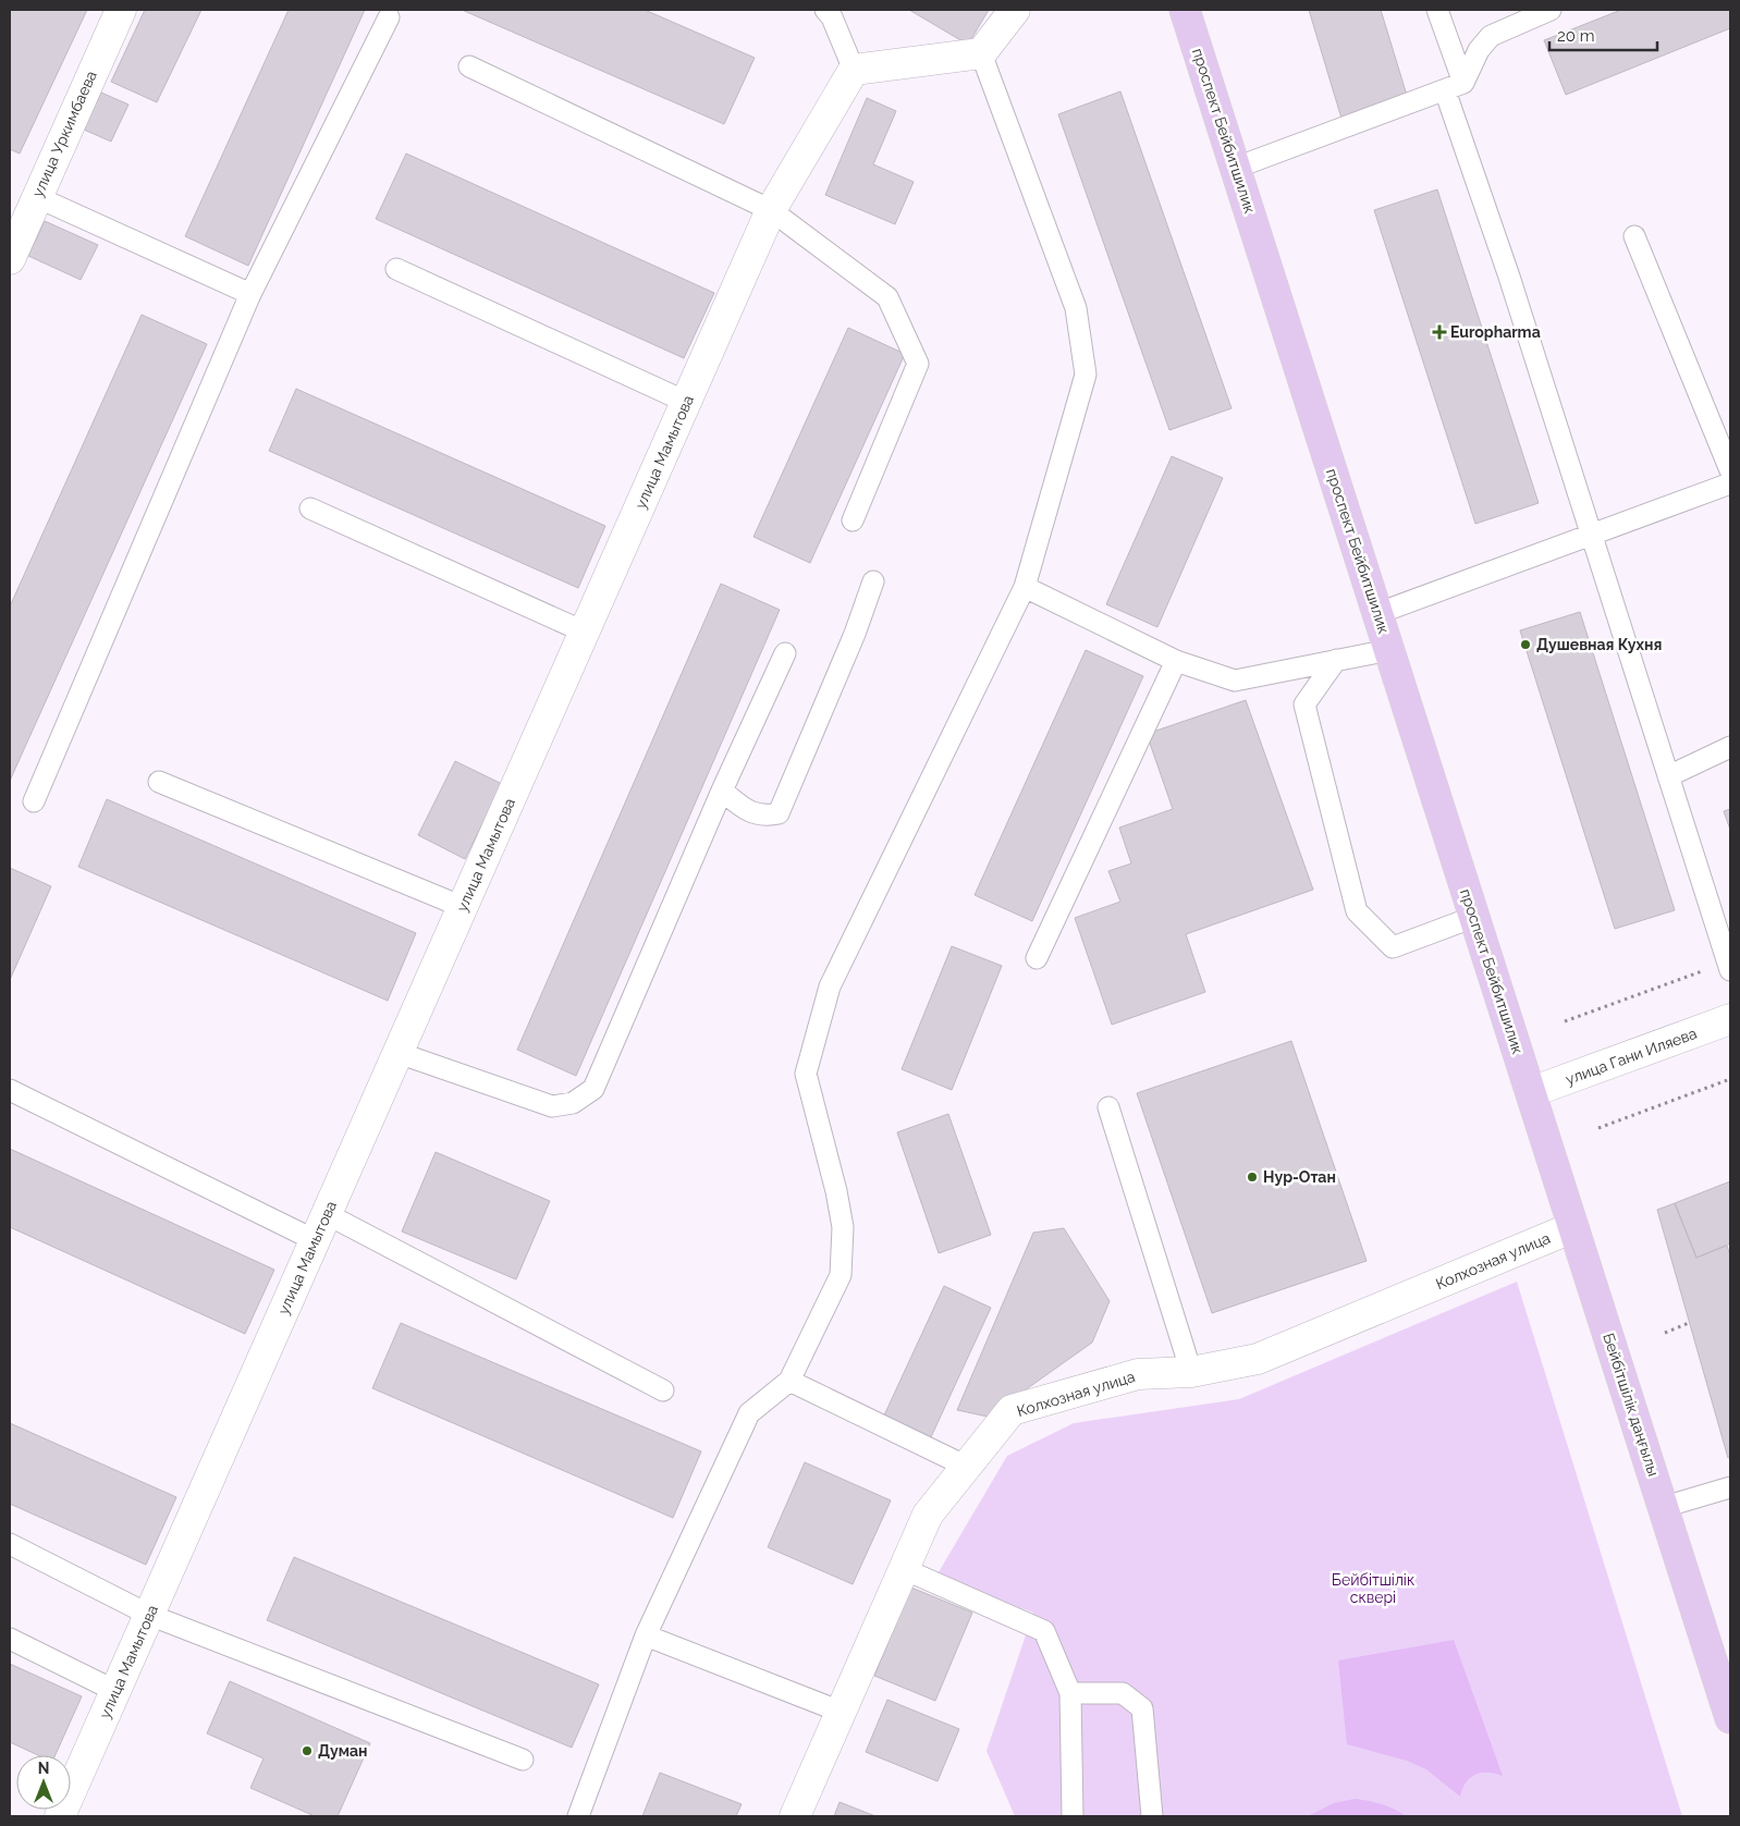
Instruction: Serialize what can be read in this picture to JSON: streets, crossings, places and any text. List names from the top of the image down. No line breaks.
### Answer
{"streets":{"main road":["проспект Бейбитшилик","Бейбітшілік даңғылы"],"street":["улица Уркимбаева","улица Мамытова","улица Гани Иляева","Колхозная улица"]},"crossings":[["проспект Бейбитшилик","улица Гани Иляева"],["проспект Бейбитшилик","Бейбітшілік даңғылы"],["улица Гани Иляева","Бейбітшілік даңғылы"],["Колхозная улица","Бейбітшілік даңғылы"]],"parks":["Бейбітшілік сквері"],"places":{"health":["Europharma"],"other":["Душевная Кухня","Нур-Отан","Думан"]},"scale_bar":"20 m","north":"top"}
